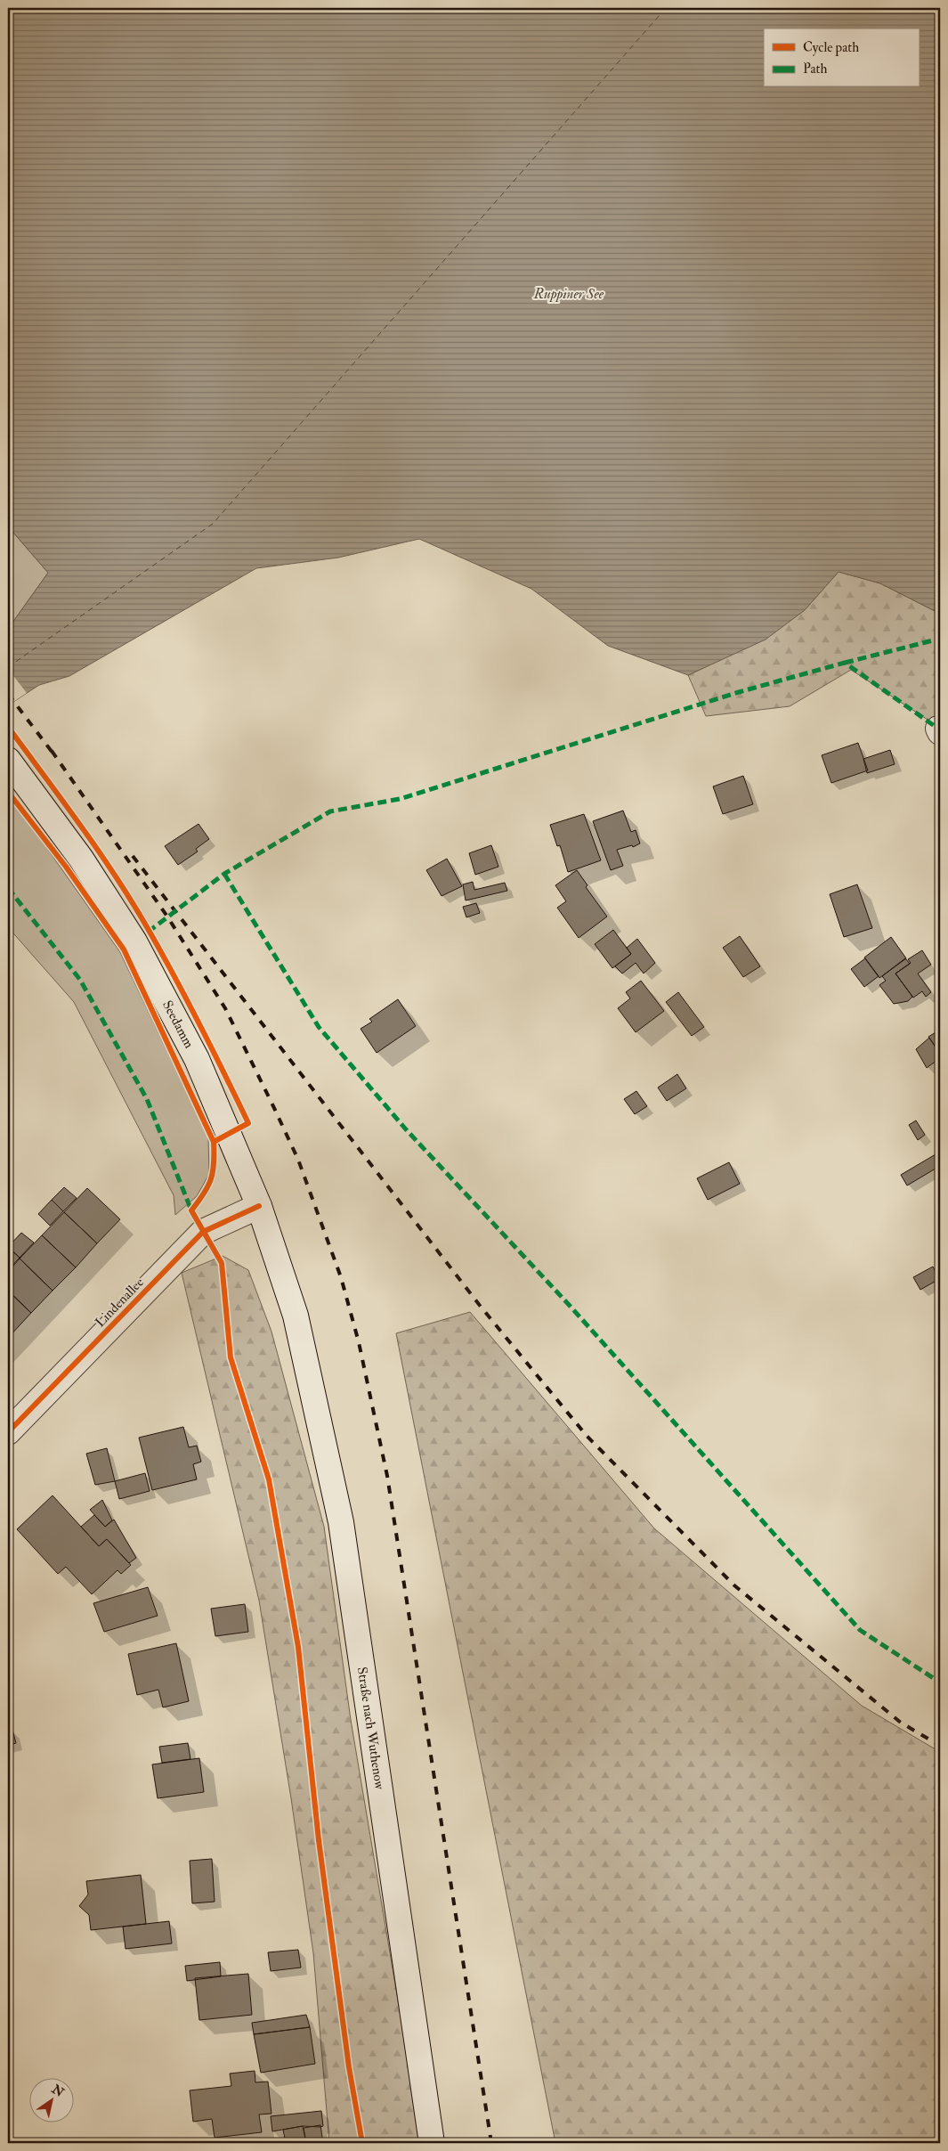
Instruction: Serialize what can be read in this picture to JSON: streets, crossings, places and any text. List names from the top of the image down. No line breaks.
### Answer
{"streets":{"main road":["Seedamm","Lindenallee","Straße nach Wuthenow"]},"crossings":[["Seedamm","Lindenallee"],["Seedamm","Straße nach Wuthenow"]],"water":["Ruppiner See"],"legend":["Cycle path","Path"],"north":"top right"}
